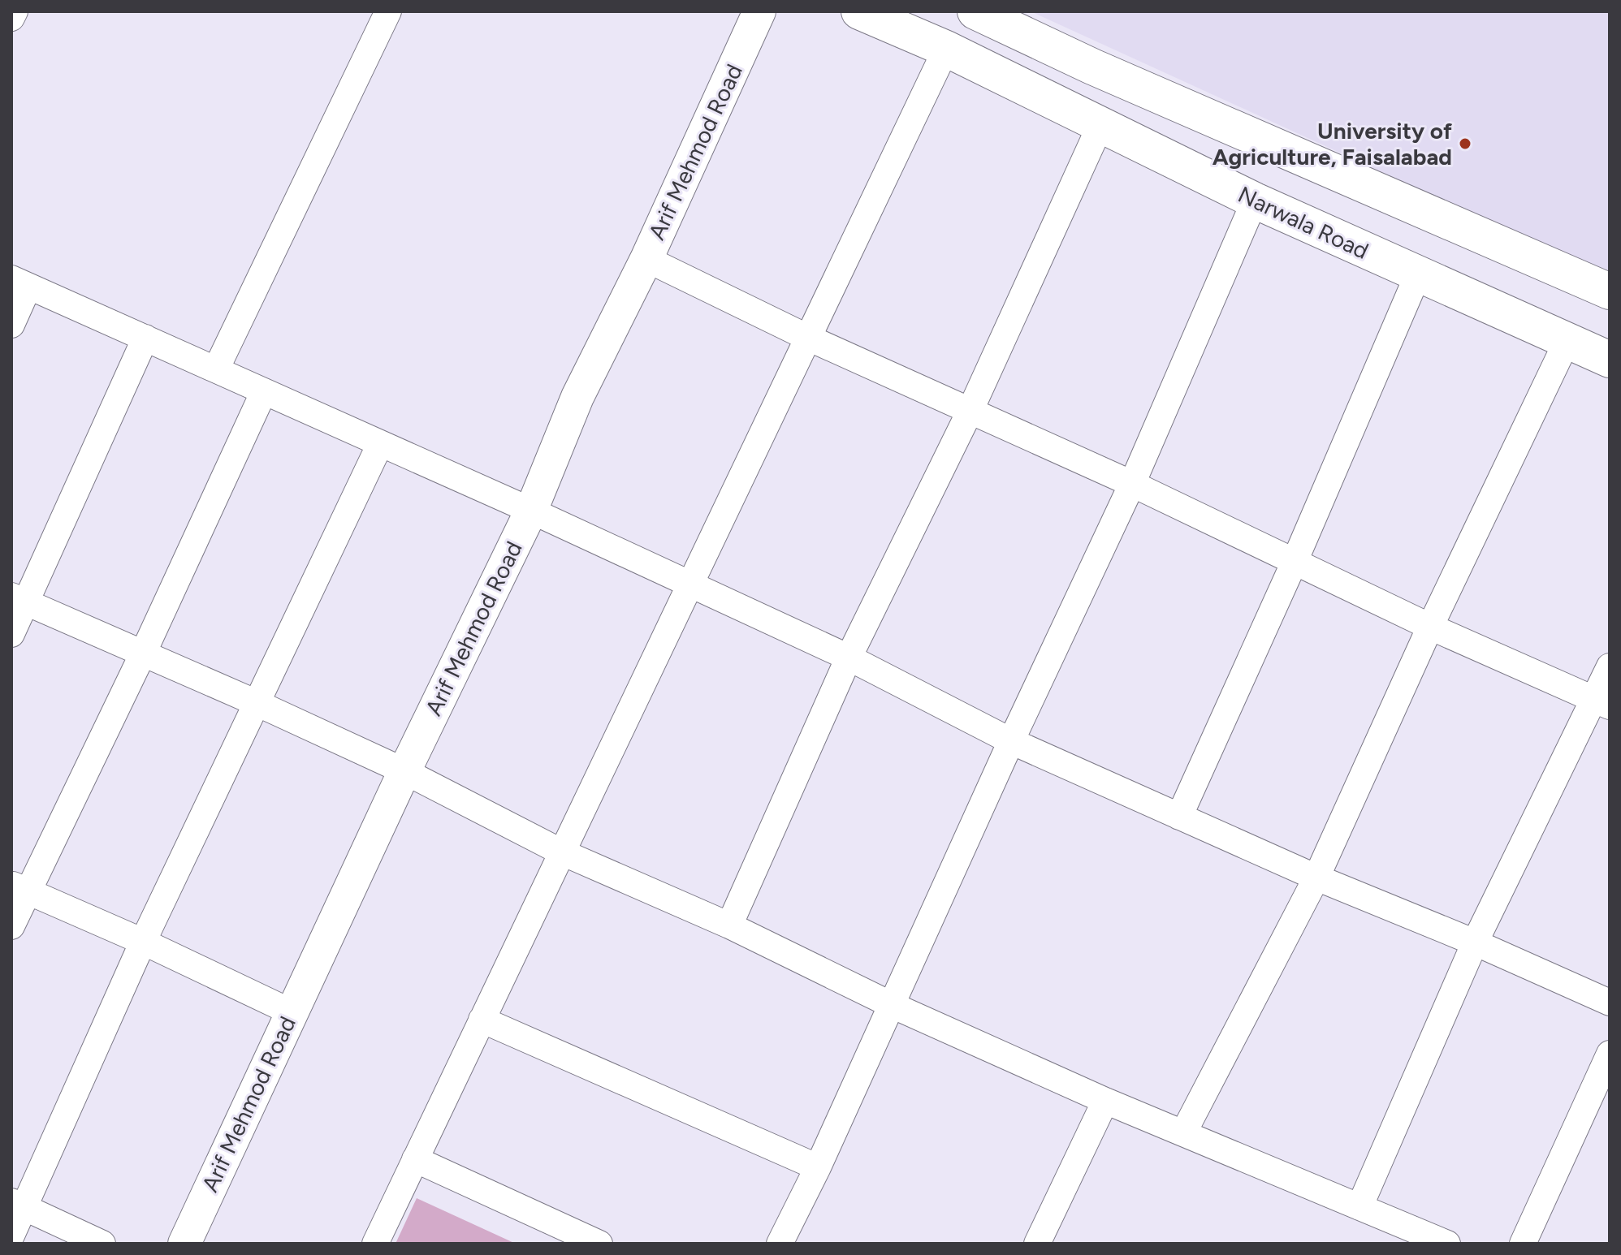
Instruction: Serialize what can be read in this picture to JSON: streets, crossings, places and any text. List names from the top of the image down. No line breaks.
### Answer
{"streets":{"main road":["Narwala Road"],"street":["Arif Mehmod Road"]},"places":["University of Agriculture, Faisalabad"]}
